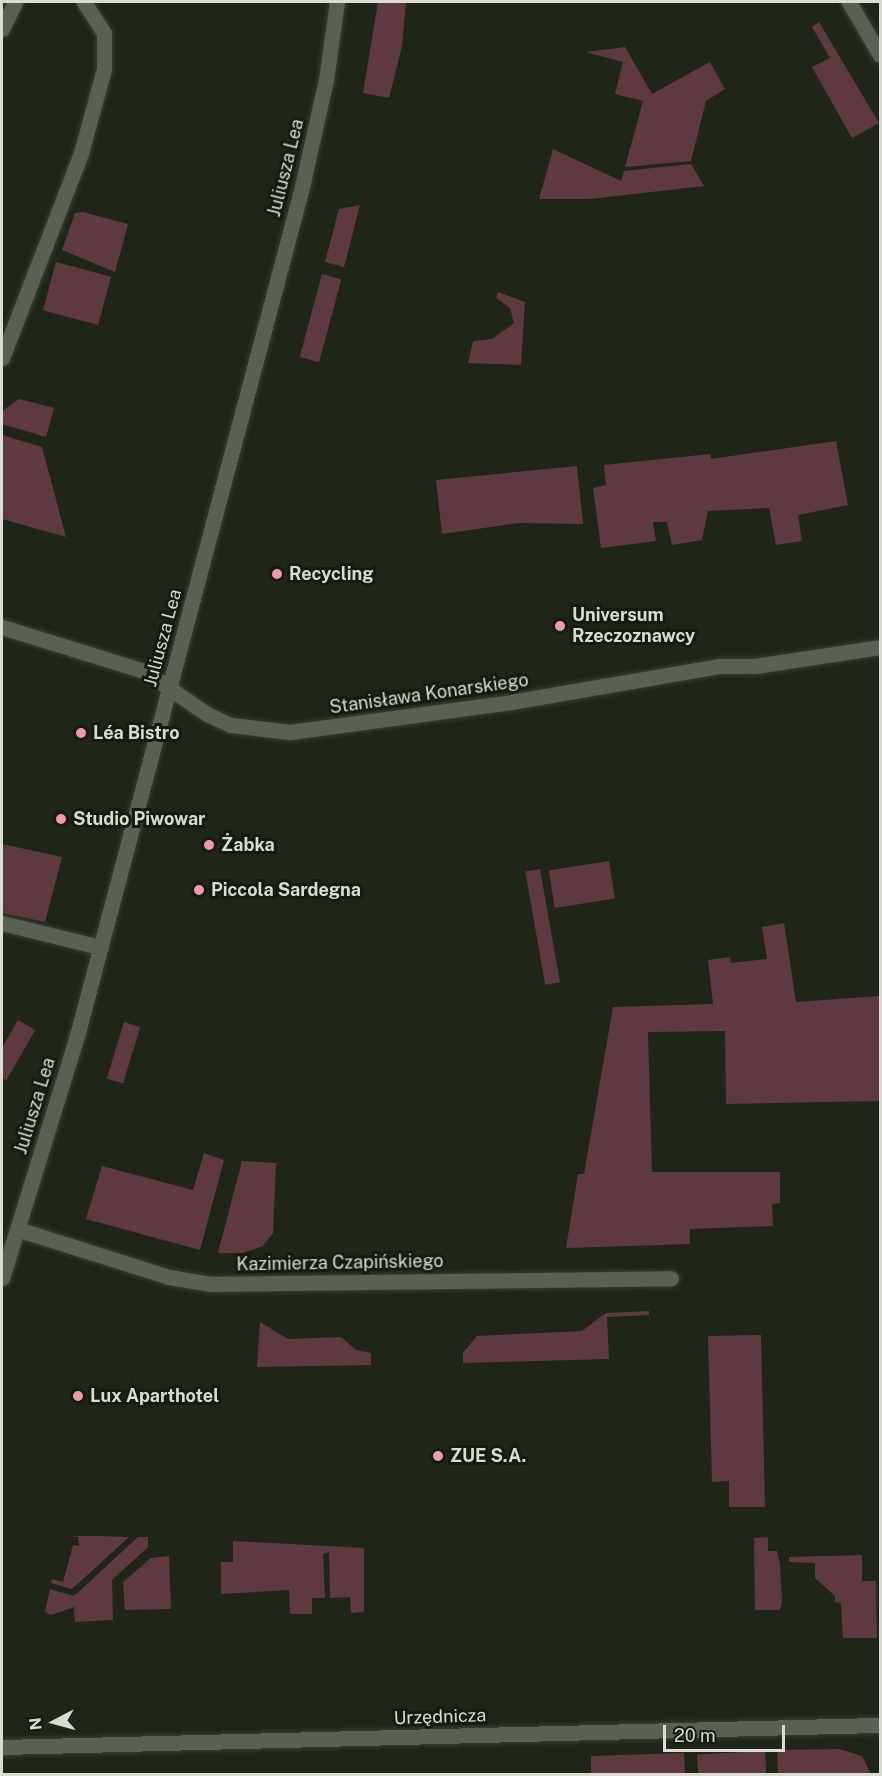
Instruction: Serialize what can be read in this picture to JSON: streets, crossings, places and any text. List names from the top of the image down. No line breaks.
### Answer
{"streets":{"street":["Juliusza Lea","Stanisława Konarskiego","Kazimierza Czapińskiego","Urzędnicza"]},"crossings":[["Juliusza Lea","Stanisława Konarskiego"],["Juliusza Lea","Kazimierza Czapińskiego"]],"places":["Recycling","Universum Rzeczoznawcy","Léa Bistro","Studio Piwowar","Żabka","Piccola Sardegna","Lux Aparthotel","ZUE S.A."],"scale_bar":"20 m","north":"left"}
